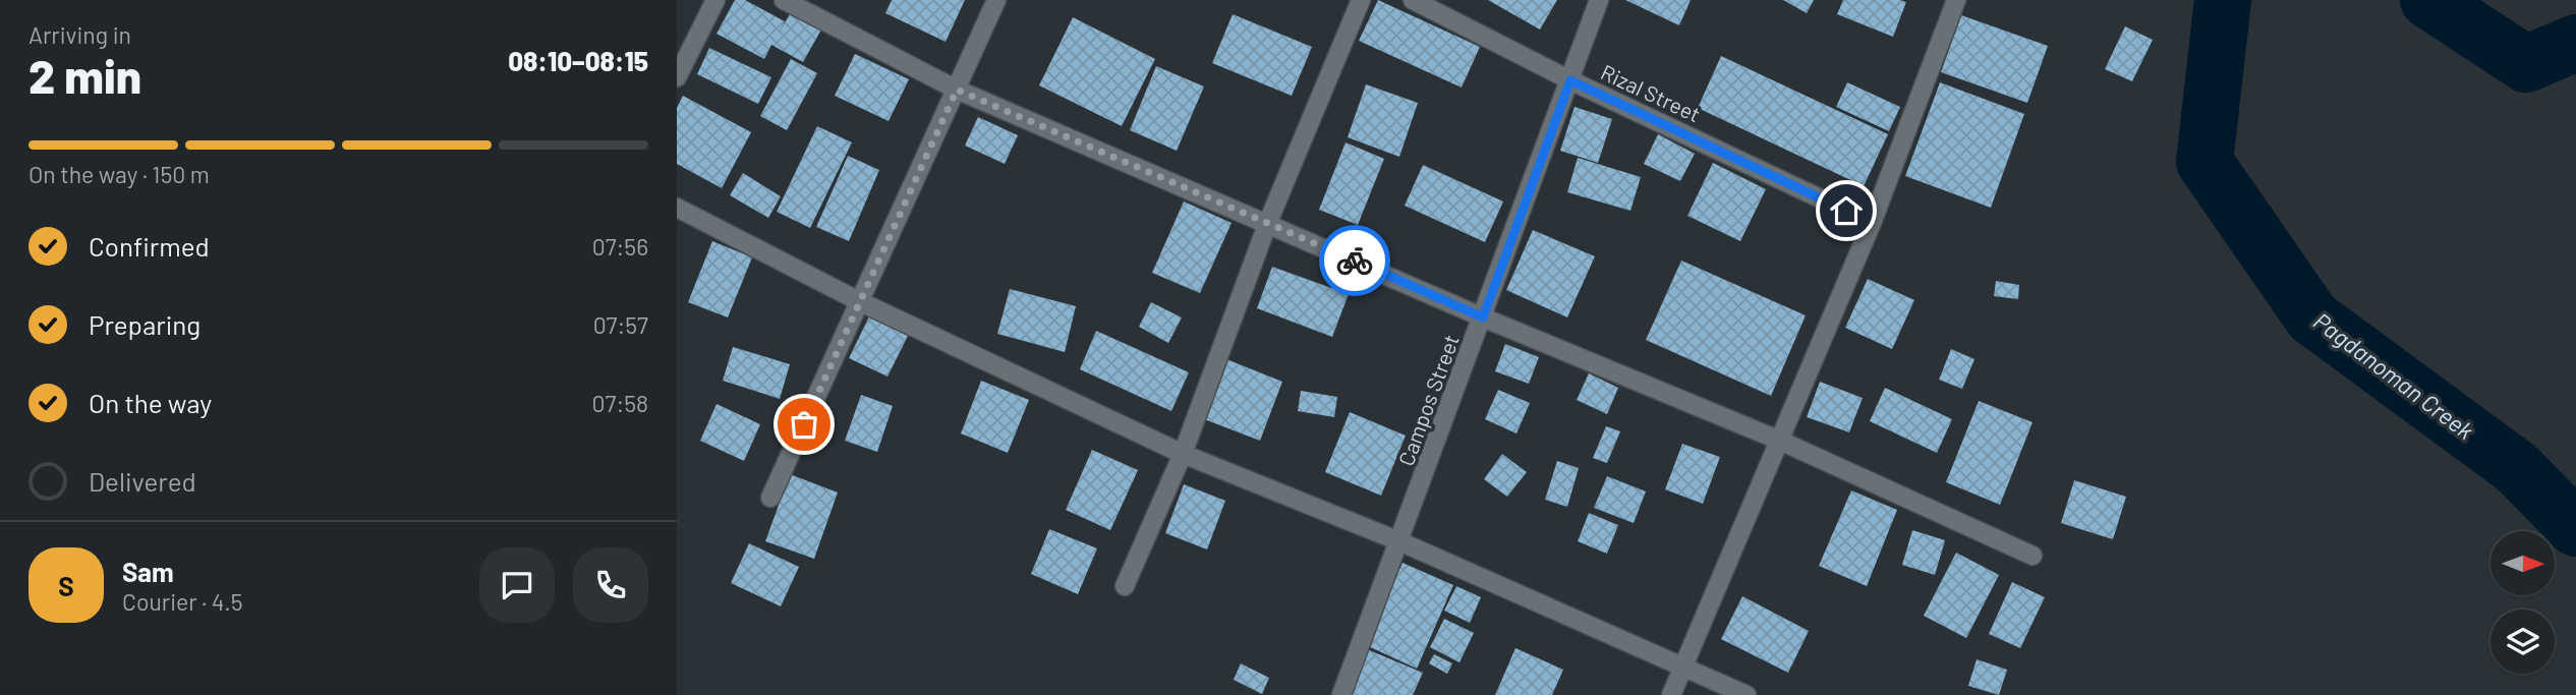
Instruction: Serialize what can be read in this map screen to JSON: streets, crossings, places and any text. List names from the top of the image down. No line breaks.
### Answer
{"streets":{"street":["Rizal Street","Campos Street"]},"crossings":[["Rizal Street","Campos Street"]],"water":["Pagdanoman Creek"],"north":"right","page":{"heading":["2 min","Arriving in","08:10–08:15"],"panel":["Sam","Courier · 4.5"],"bar":"On the way · 150 m","list":[["Confirmed","07:56"],["Preparing","07:57"],["On the way","07:58"],"Delivered"],"round":"S"}}
